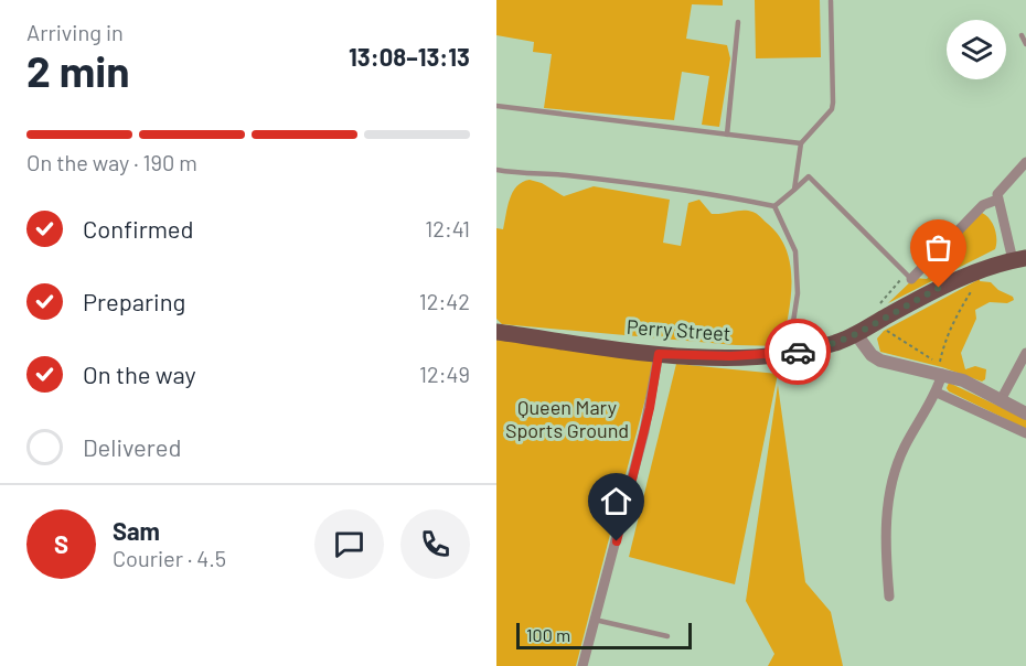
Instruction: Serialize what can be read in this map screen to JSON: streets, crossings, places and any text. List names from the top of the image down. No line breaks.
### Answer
{"streets":{"main road":["Perry Street"]},"parks":["Queen Mary Sports Ground"],"scale_bar":"100 m","page":{"heading":["2 min","Arriving in","13:08–13:13"],"panel":["Sam","Courier · 4.5"],"bar":"On the way · 190 m","list":[["Confirmed","12:41"],["Preparing","12:42"],["On the way","12:49"],"Delivered"],"round":"S","scale":"100 m"}}
